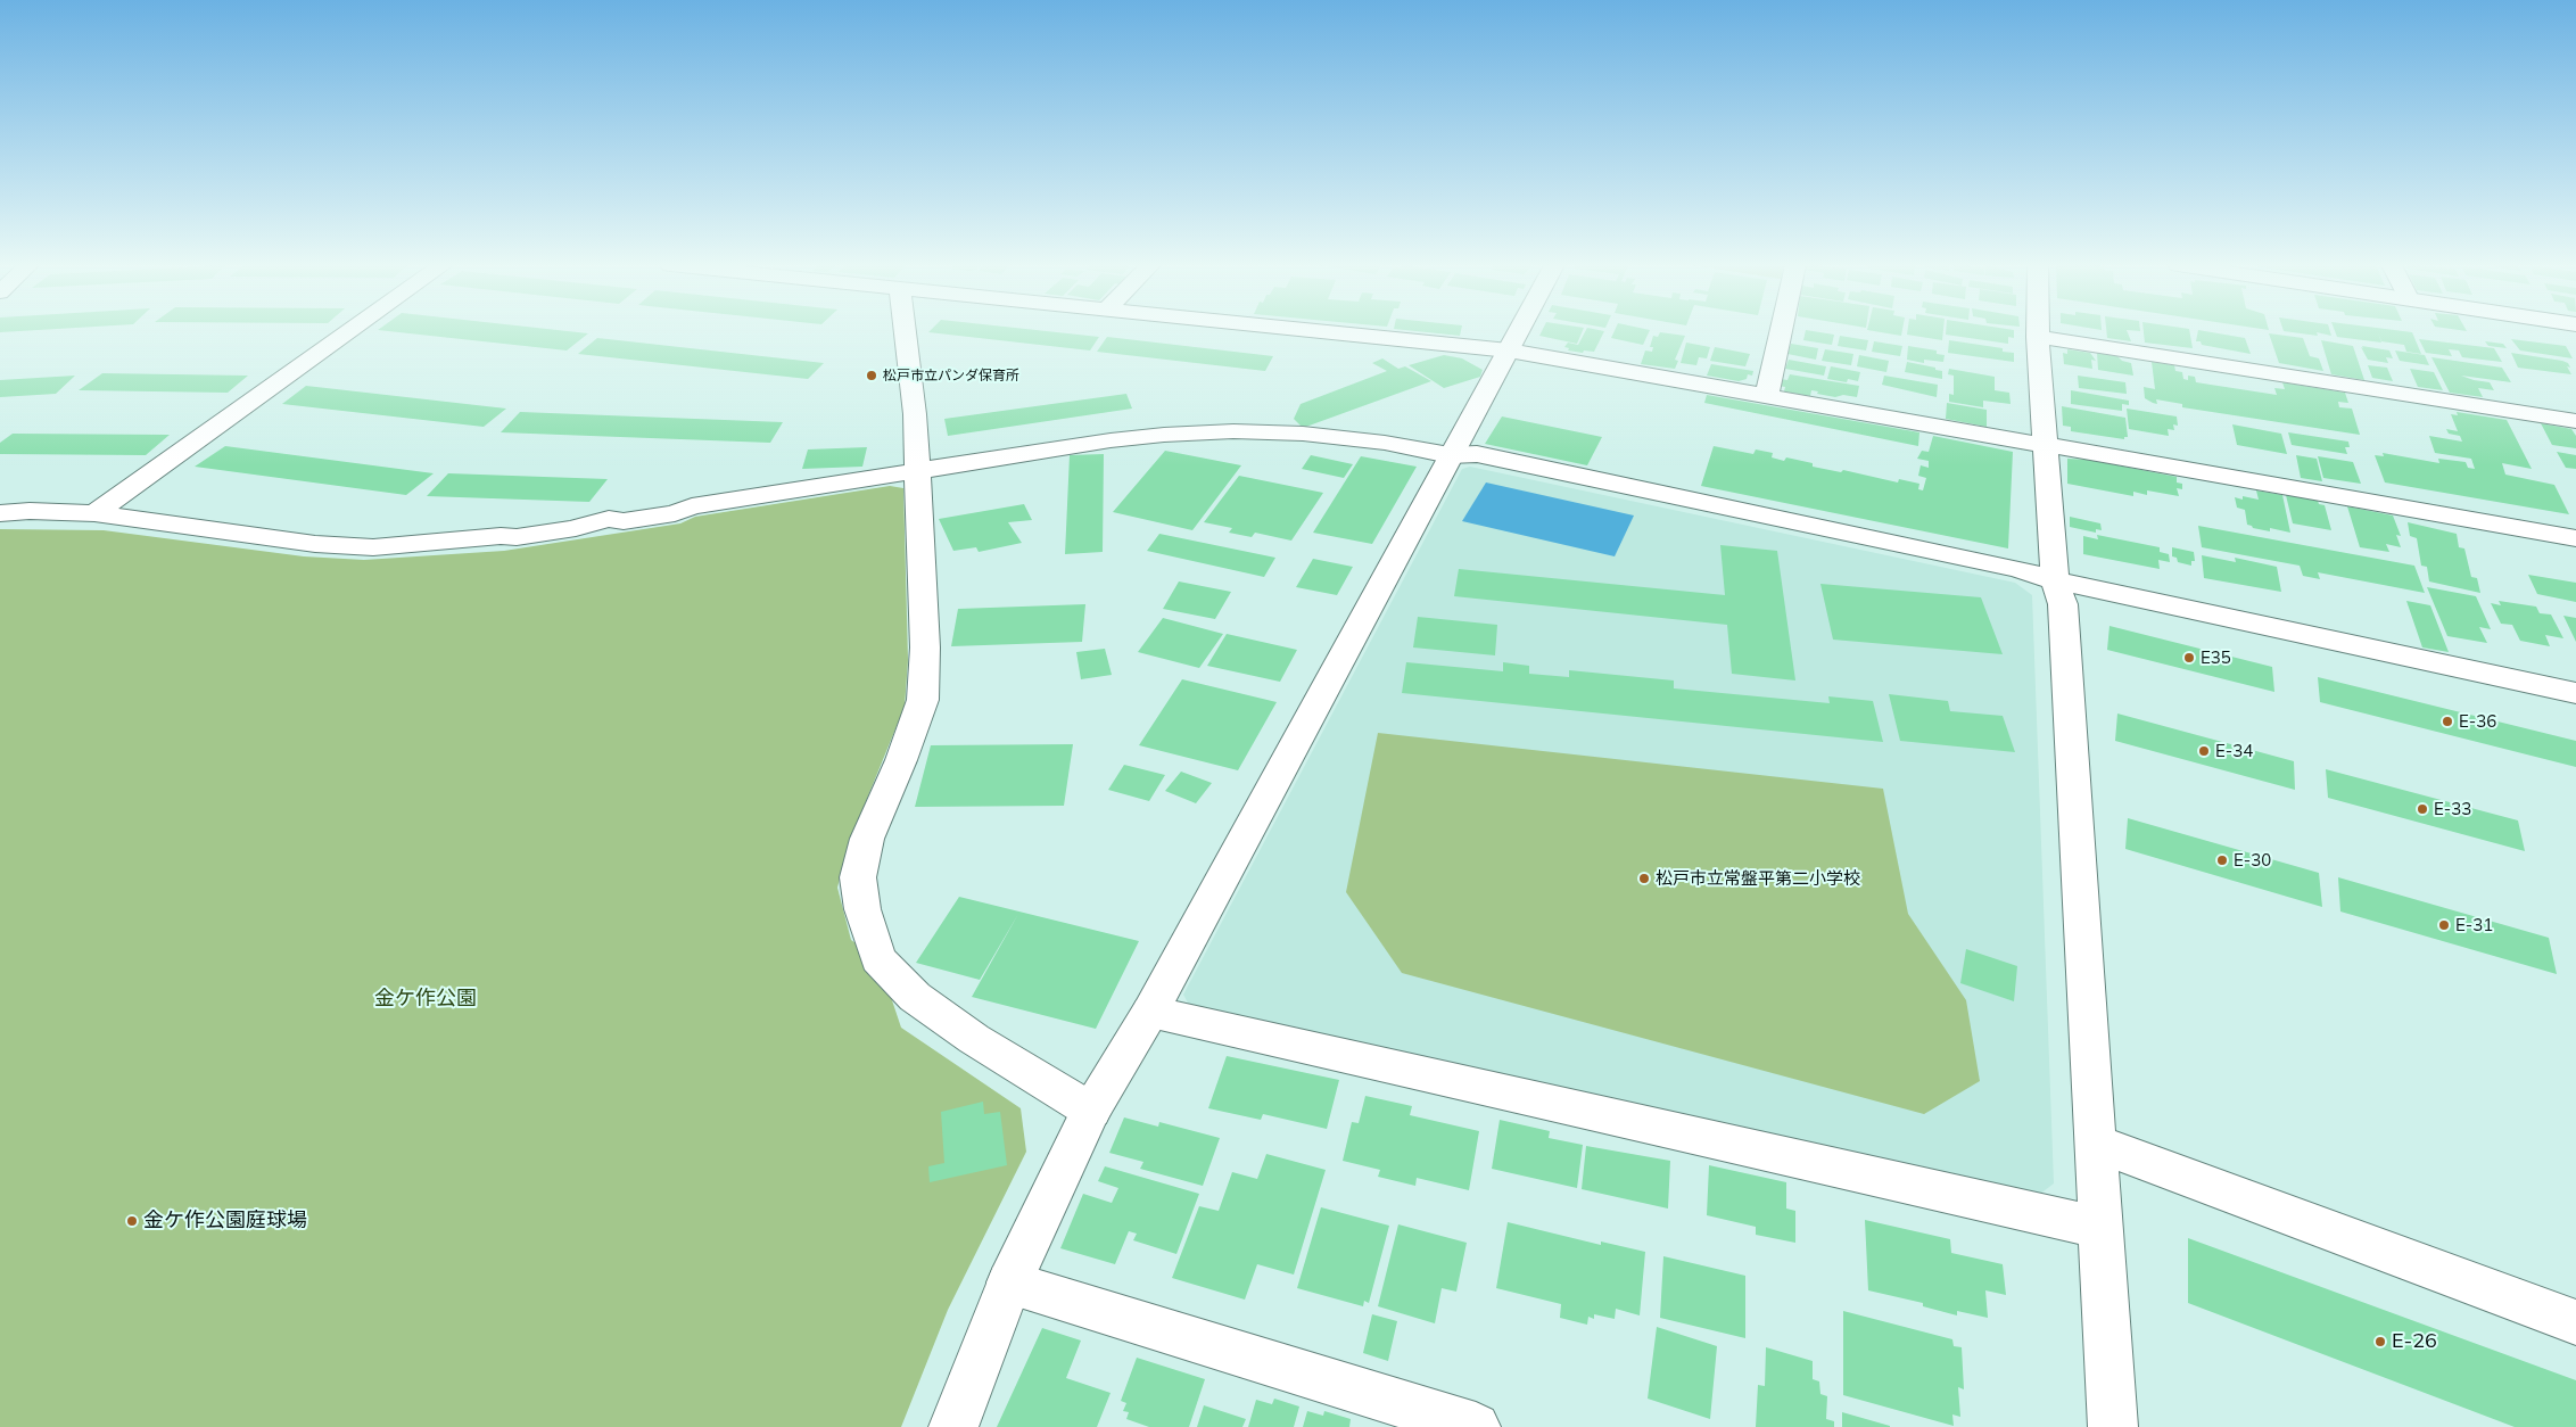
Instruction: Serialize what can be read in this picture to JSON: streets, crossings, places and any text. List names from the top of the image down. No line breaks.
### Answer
{"parks":["金ケ作公園"],"places":["松戸市立パンダ保育所","E35","E-36","E-34","E-33","E-30","松戸市立常盤平第二小学校","E-31","金ケ作公園庭球場","E-26"]}
